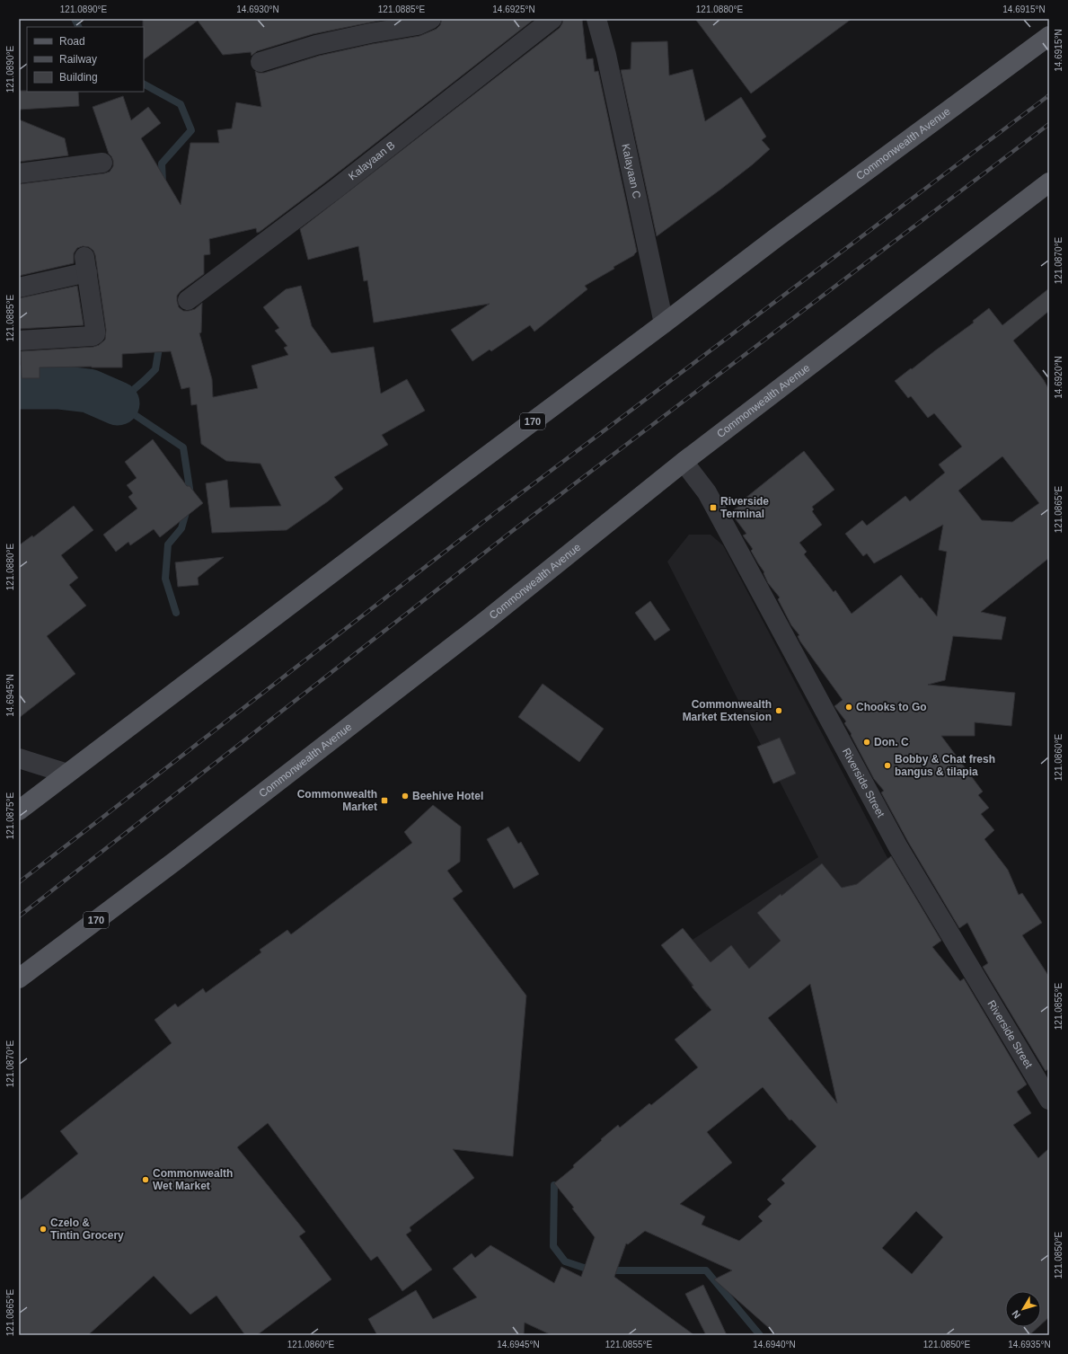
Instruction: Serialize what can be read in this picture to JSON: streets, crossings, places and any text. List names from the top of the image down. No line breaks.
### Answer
{"streets":{"main road":["Commonwealth Avenue","170"],"street":["Kalayaan B","Kalayaan C","Riverside Street"]},"crossings":[["Commonwealth Avenue","Kalayaan C"],["Commonwealth Avenue","Riverside Street"]],"places":{"transit":["Riverside Terminal","Commonwealth Market"],"other":["Chooks to Go","Commonwealth Market Extension","Don. C","Bobby & Chat fresh bangus & tilapia","Beehive Hotel","Commonwealth Wet Market","Czelo & Tintin Grocery"]},"legend":["Road","Railway","Building"],"north":"bottom left","coordinates":["121.0890°E","14.6930°N","121.0885°E","14.6925°N","121.0880°E","14.6915°N","121.0870°E","14.6920°N","121.0865°E","14.6945°N","121.0860°E","121.0875°E","121.0855°E","121.0850°E","14.6940°N","14.6935°N"]}
